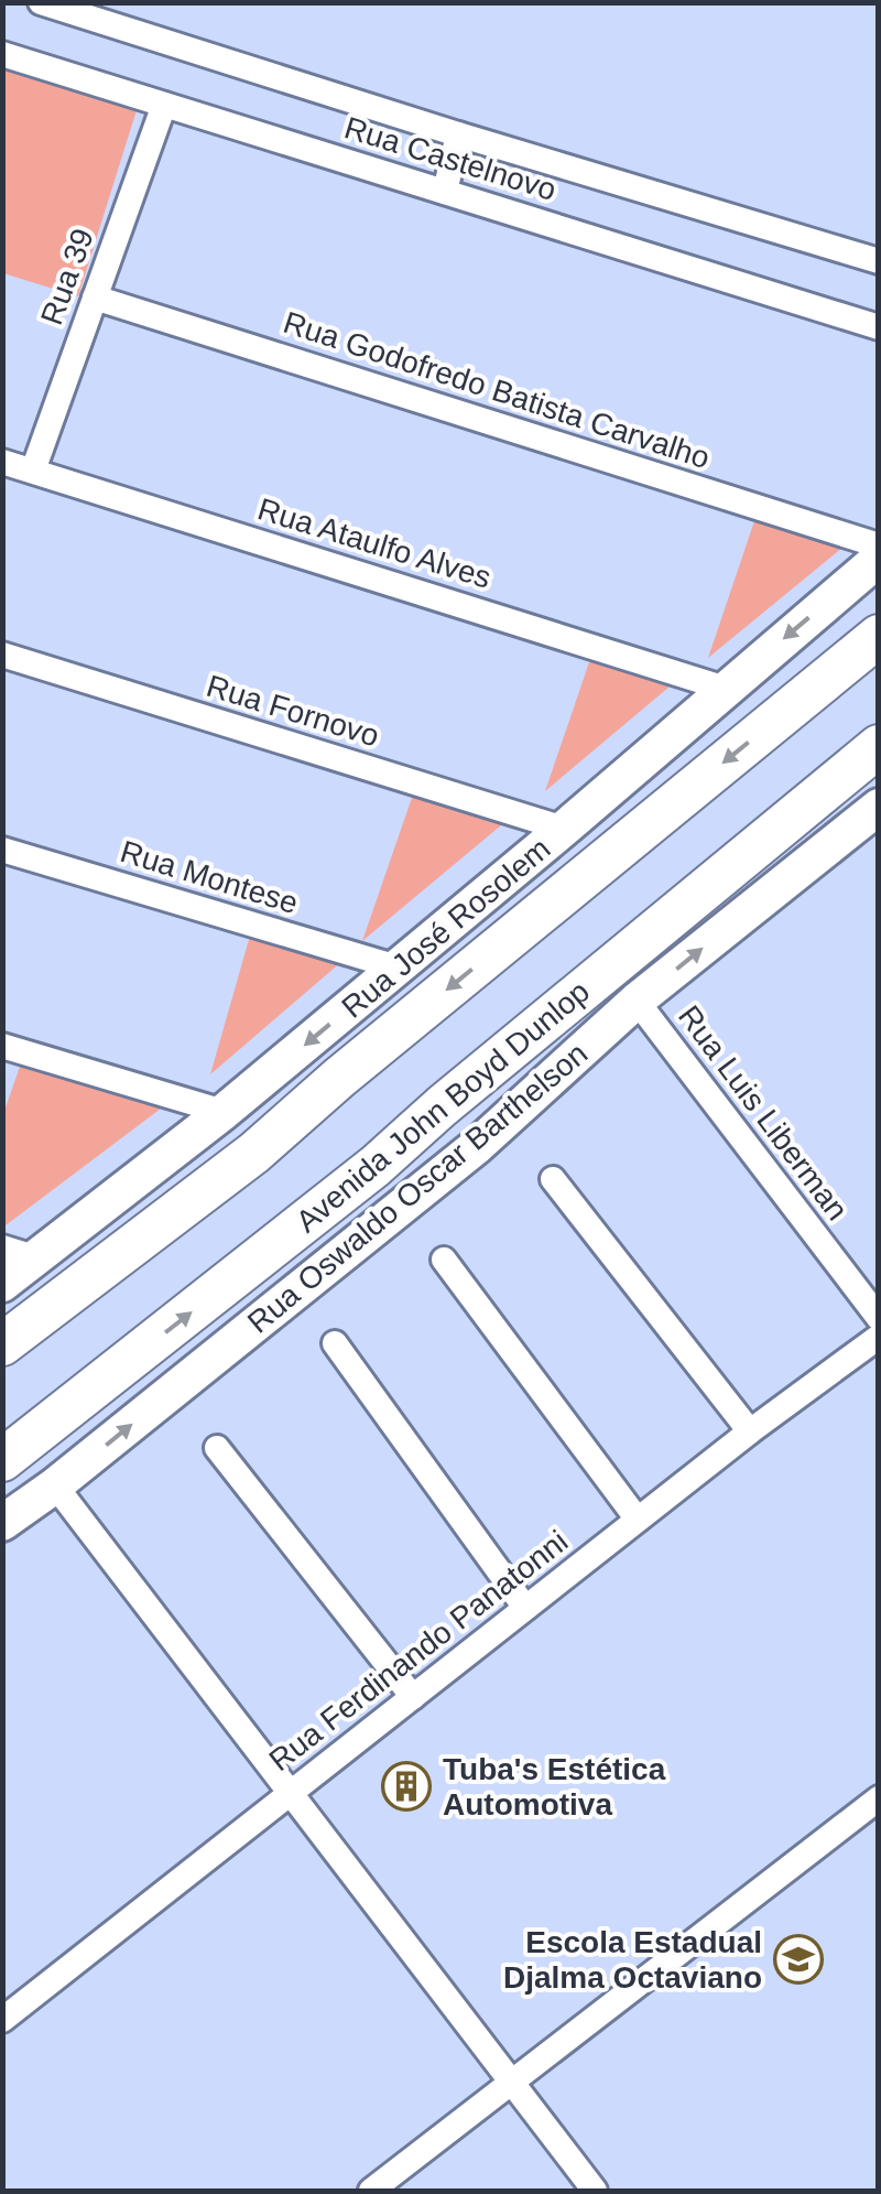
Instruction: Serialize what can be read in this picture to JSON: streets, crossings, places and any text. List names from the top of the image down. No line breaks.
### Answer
{"streets":{"main road":["Avenida John Boyd Dunlop"],"street":["Rua Castelnovo","Rua 39","Rua Godofredo Batista Carvalho","Rua Ataulfo Alves","Rua Fornovo","Rua Montese","Rua José Rosolem","Rua Luis Liberman","Rua Oswaldo Oscar Barthelson","Rua Ferdinando Panatonni"]},"crossings":[["Rua Castelnovo","Rua 39"],["Rua 39","Rua Godofredo Batista Carvalho"],["Rua 39","Rua Ataulfo Alves"],["Rua Ataulfo Alves","Rua José Rosolem"],["Rua Fornovo","Rua José Rosolem"],["Rua Montese","Rua José Rosolem"],["Rua Luis Liberman","Rua Oswaldo Oscar Barthelson"]],"one_way":["Rua José Rosolem","Rua Oswaldo Oscar Barthelson"],"places":{"building":["Tuba's Estética Automotiva"],"school or university":["Escola Estadual Djalma Octaviano"]}}
